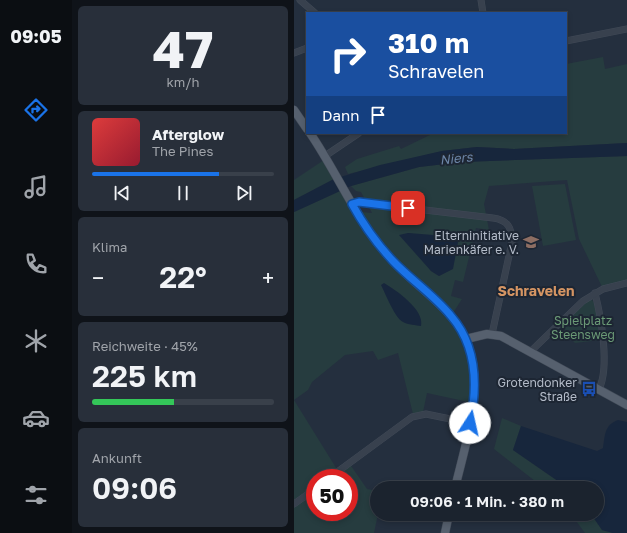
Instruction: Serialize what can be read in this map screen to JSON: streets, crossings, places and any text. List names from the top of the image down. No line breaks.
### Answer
{"districts":["Schravelen"],"water":["Niers"],"parks":["Spielplatz Steensweg"],"places":{"school or university":["Elterninitiative Marienkäfer e. V."],"bus stop":["Grotendonker Straße"]},"page":{"tabs":"09:05","tile":[["47","km/h"],"Klima",["Reichweite · 45%","225 km"],["Ankunft","09:06"]],"turn":["310 m","Schravelen"],"then":"Dann","song":["Afterglow","The Pines"],"heat":["−","22°","+"],"limit":"50","trip":"09:06 · 1 Min. · 380 m"}}
